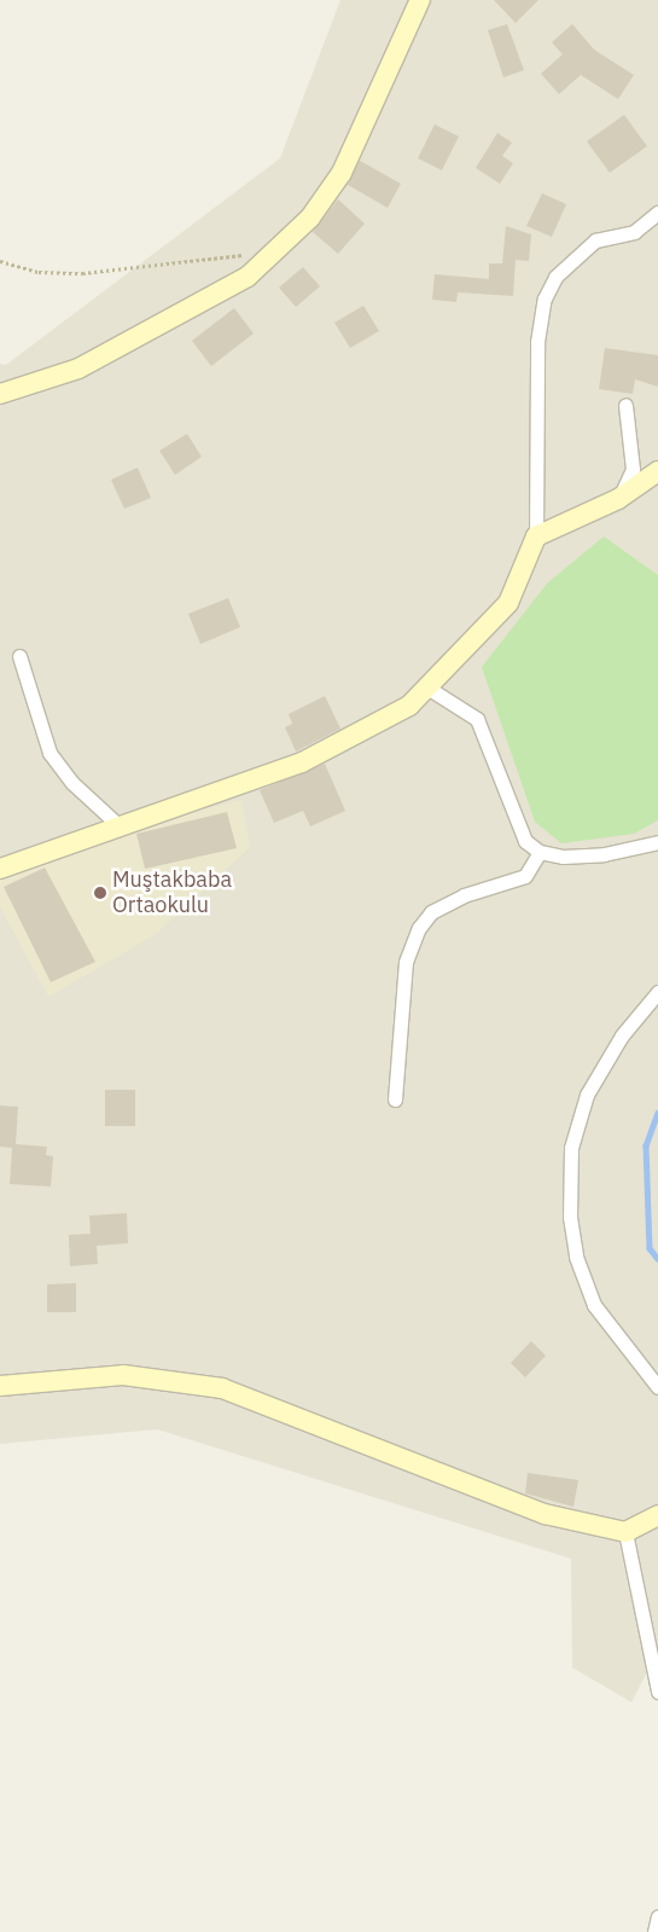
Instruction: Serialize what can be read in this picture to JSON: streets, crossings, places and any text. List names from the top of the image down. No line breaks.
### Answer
{"places":["Muştakbaba Ortaokulu"]}
